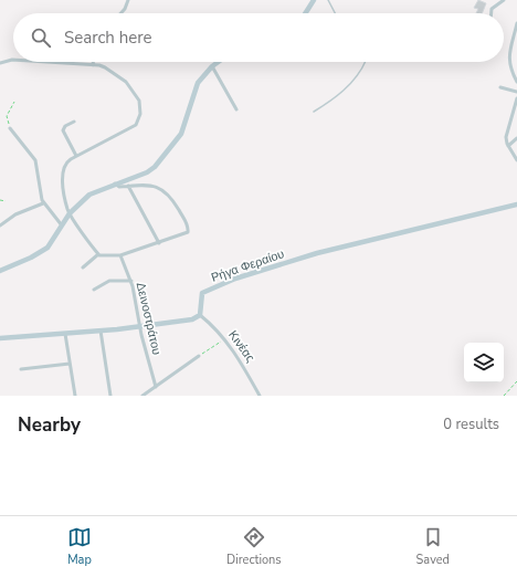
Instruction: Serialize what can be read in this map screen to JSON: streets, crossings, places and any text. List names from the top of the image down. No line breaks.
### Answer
{"streets":{"street":["Ρήγα Φεραίου","Δεινοστράτου","Κινέας"]},"crossings":[["Ρήγα Φεραίου","Κινέας"]],"page":{"search":"Search here","heading":["Nearby","0 results"],"nav":["Map","Directions","Saved"]}}
